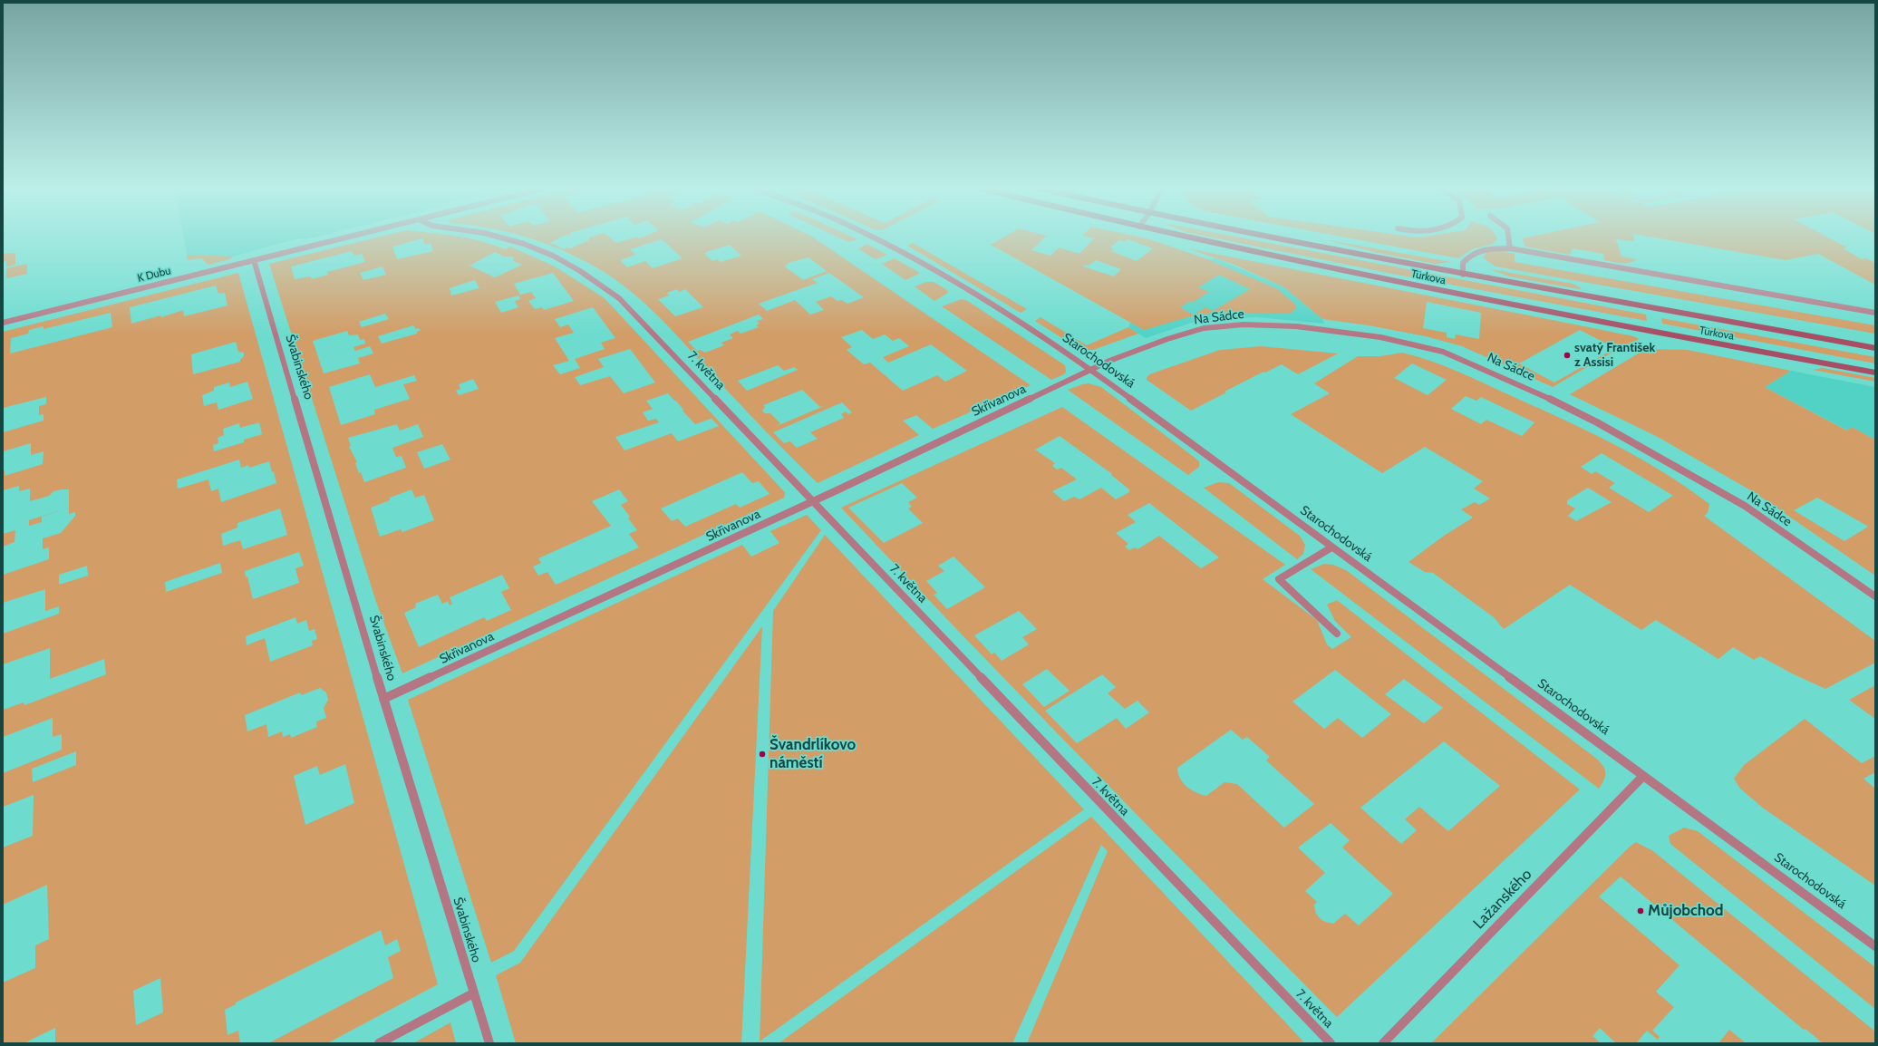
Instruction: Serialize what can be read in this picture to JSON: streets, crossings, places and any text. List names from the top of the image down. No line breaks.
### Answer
{"streets":{"main road":["Türkova"],"street":["K Dubu","Na Sádce","Starochodovská","Švabinského","7. května","Skřivanova","Lažanského"]},"crossings":[["K Dubu","Švabinského"],["Na Sádce","Starochodovská"],["Na Sádce","Skřivanova"],["Starochodovská","Skřivanova"],["Starochodovská","Lažanského"],["Švabinského","Skřivanova"],["7. května","Skřivanova"]],"places":["svatý František z Assisi","Švandrlíkovo náměstí","Můjobchod"]}
